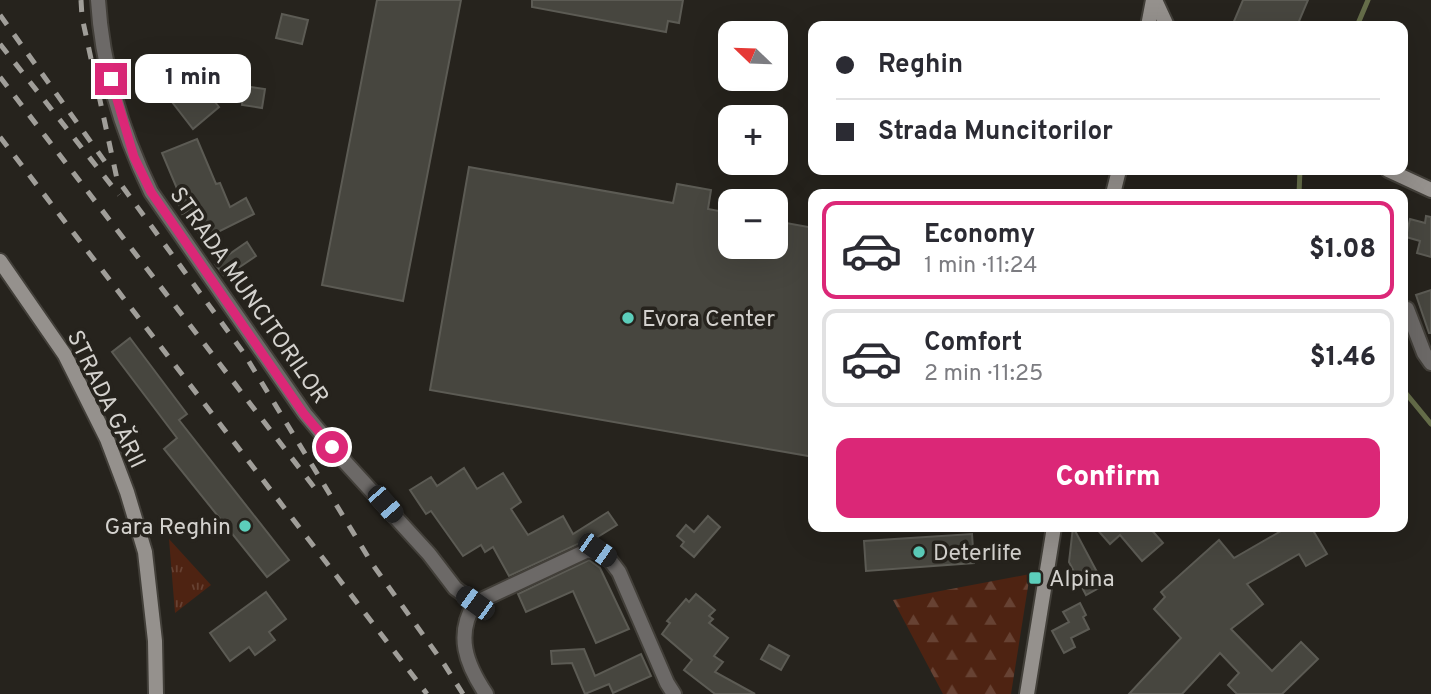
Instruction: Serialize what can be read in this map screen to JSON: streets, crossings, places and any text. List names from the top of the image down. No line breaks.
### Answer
{"streets":{"main road":["STRADA GĂRII"],"street":["STRADA MUNCITORILOR"]},"places":{"other":["Evora Center","Gara Reghin","Deterlife"],"transit":["Alpina"]},"north":"top left","page":{"map_buttons":["+","−"],"banner":["Reghin","Strada Muncitorilor"],"bubble":"1 min","list":[{"name":"Economy","note":"1 min · 11:24","value":"$1.08"},{"name":"Comfort","note":"2 min · 11:25","value":"$1.46"}],"buttons":"Confirm"}}
